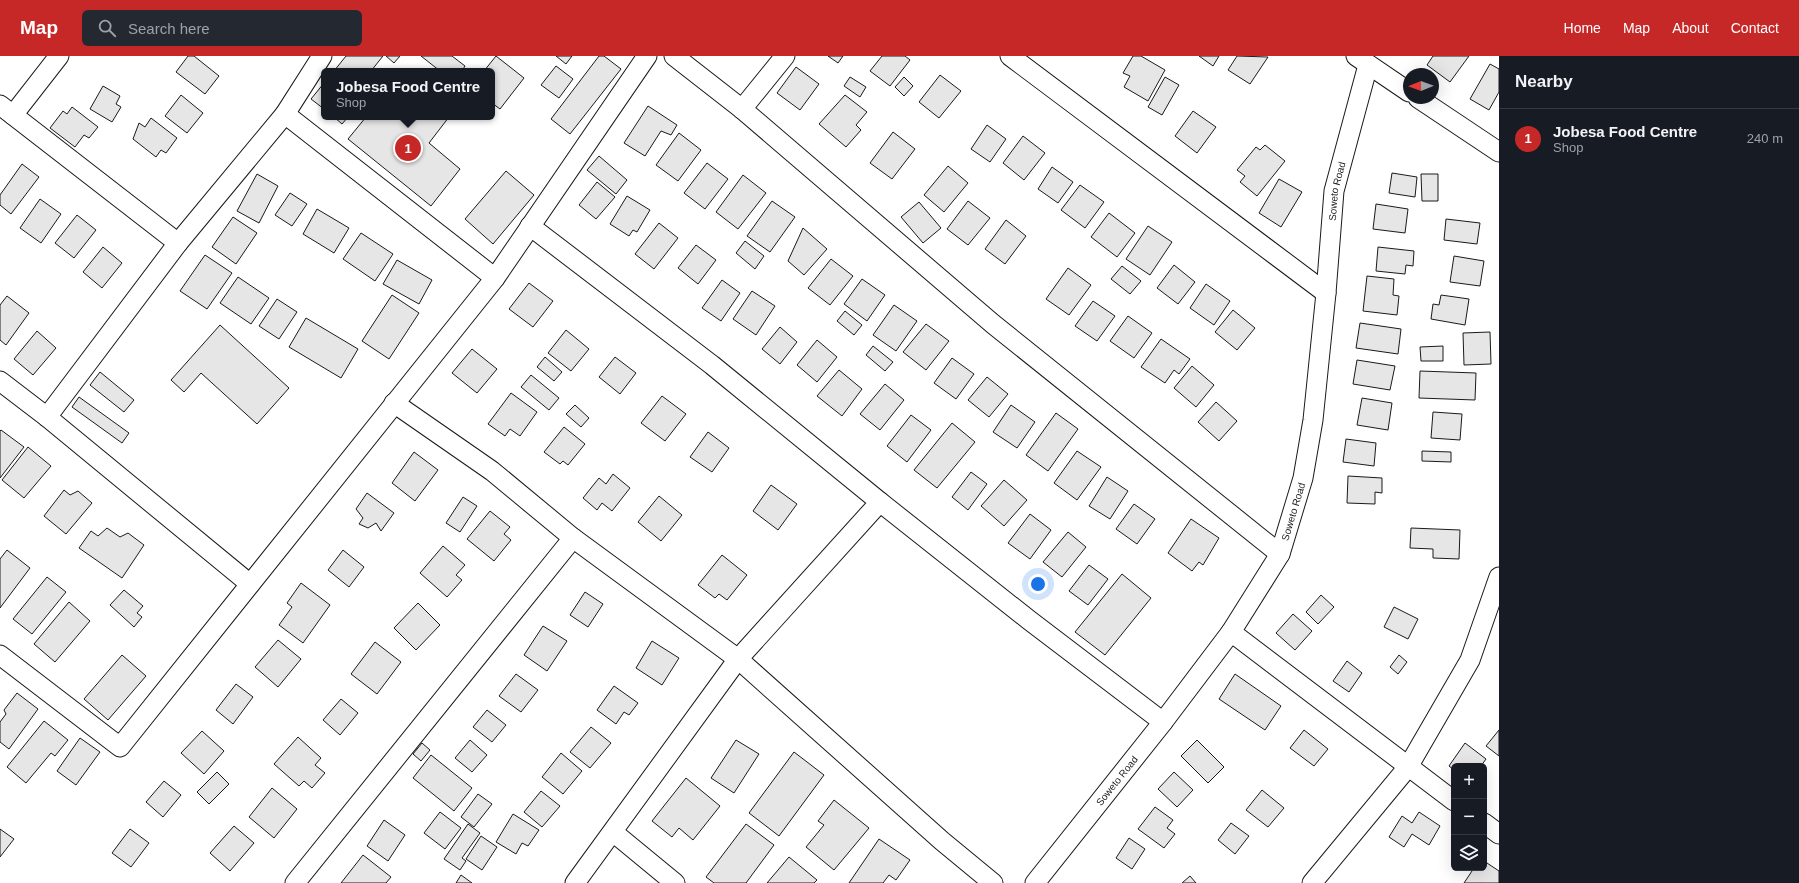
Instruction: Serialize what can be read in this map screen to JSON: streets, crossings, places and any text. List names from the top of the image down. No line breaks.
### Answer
{"streets":{"street":["Soweto Road"]},"north":"left","page":{"header":"Map","search":"Search here","nav":["Home","Map","About","Contact"],"heading":"Nearby","popup":["Jobesa Food Centre","Shop"],"list":[{"mark":"1","name":"Jobesa Food Centre","note":"Shop","value":"240 m"}],"pins":"1","map_buttons":["+","−"]}}
